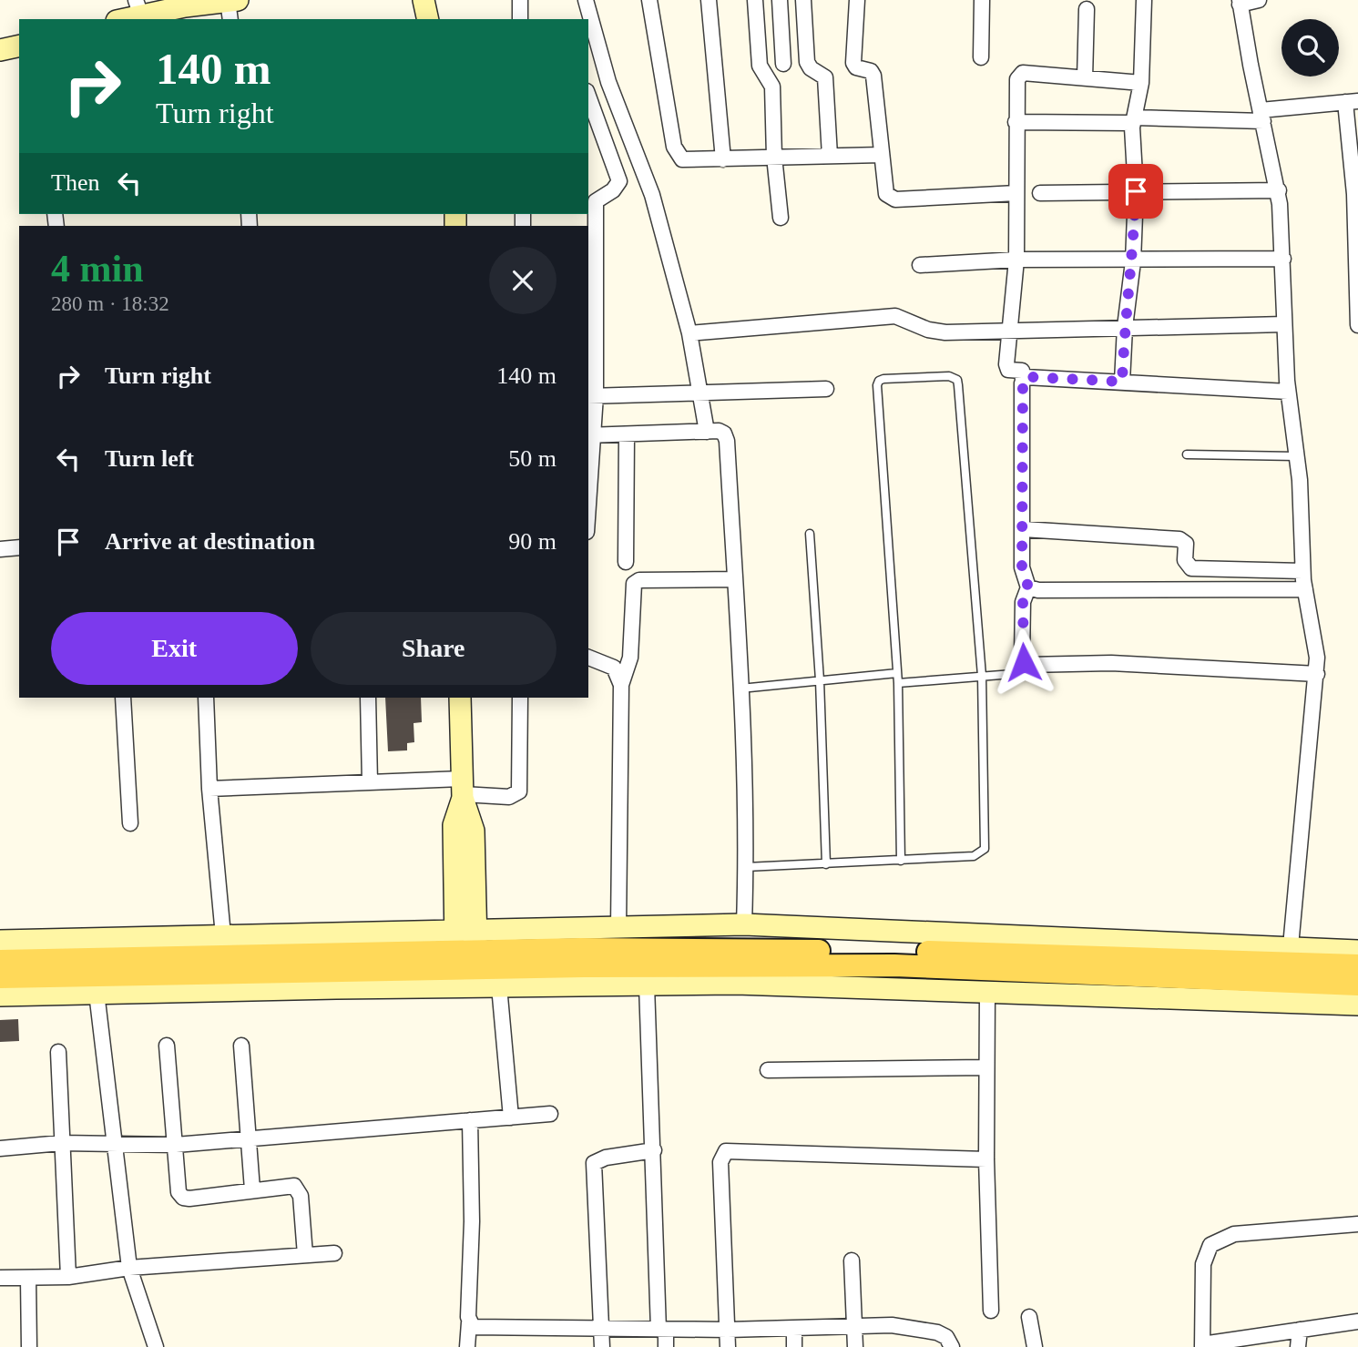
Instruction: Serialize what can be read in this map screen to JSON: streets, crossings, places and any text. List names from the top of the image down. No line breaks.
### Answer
{"page":{"turn":["140 m","Turn right"],"then":"Then","heading":["4 min","280 m · 18:32"],"list":[{"name":"Turn right","value":"140 m"},{"name":"Turn left","value":"50 m"},{"name":"Arrive at destination","value":"90 m"}],"buttons":["Exit","Share"]}}
